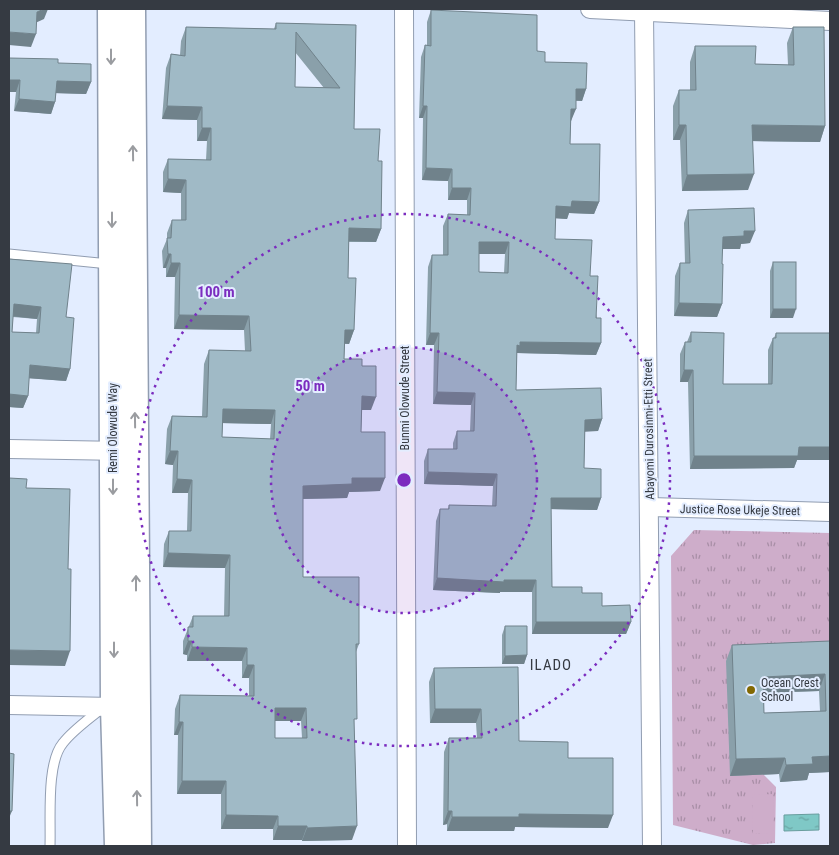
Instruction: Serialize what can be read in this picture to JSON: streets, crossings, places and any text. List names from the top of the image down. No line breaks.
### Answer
{"streets":{"main road":["Remi Olowude Way"],"street":["Bunmi Olowude Street","Abayomi Durosinmi-Etti Street","Justice Rose Ukeje Street"]},"crossings":[["Abayomi Durosinmi-Etti Street","Justice Rose Ukeje Street"]],"districts":["ILADO"],"places":["Ocean Crest School"],"rings":["100 m","50 m"]}
